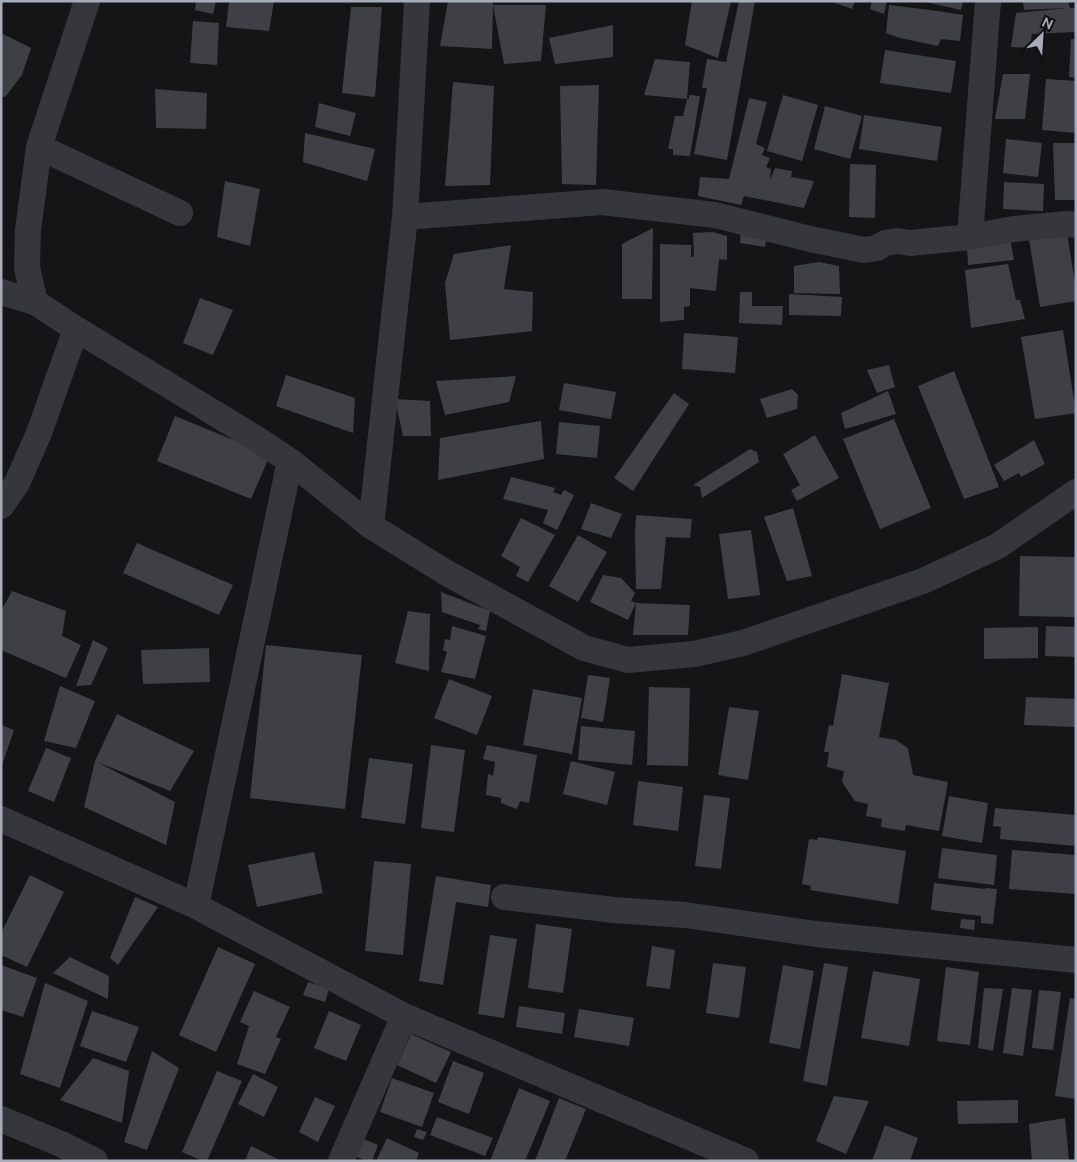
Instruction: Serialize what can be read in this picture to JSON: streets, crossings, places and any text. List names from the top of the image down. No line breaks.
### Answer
{"north":"top right"}
